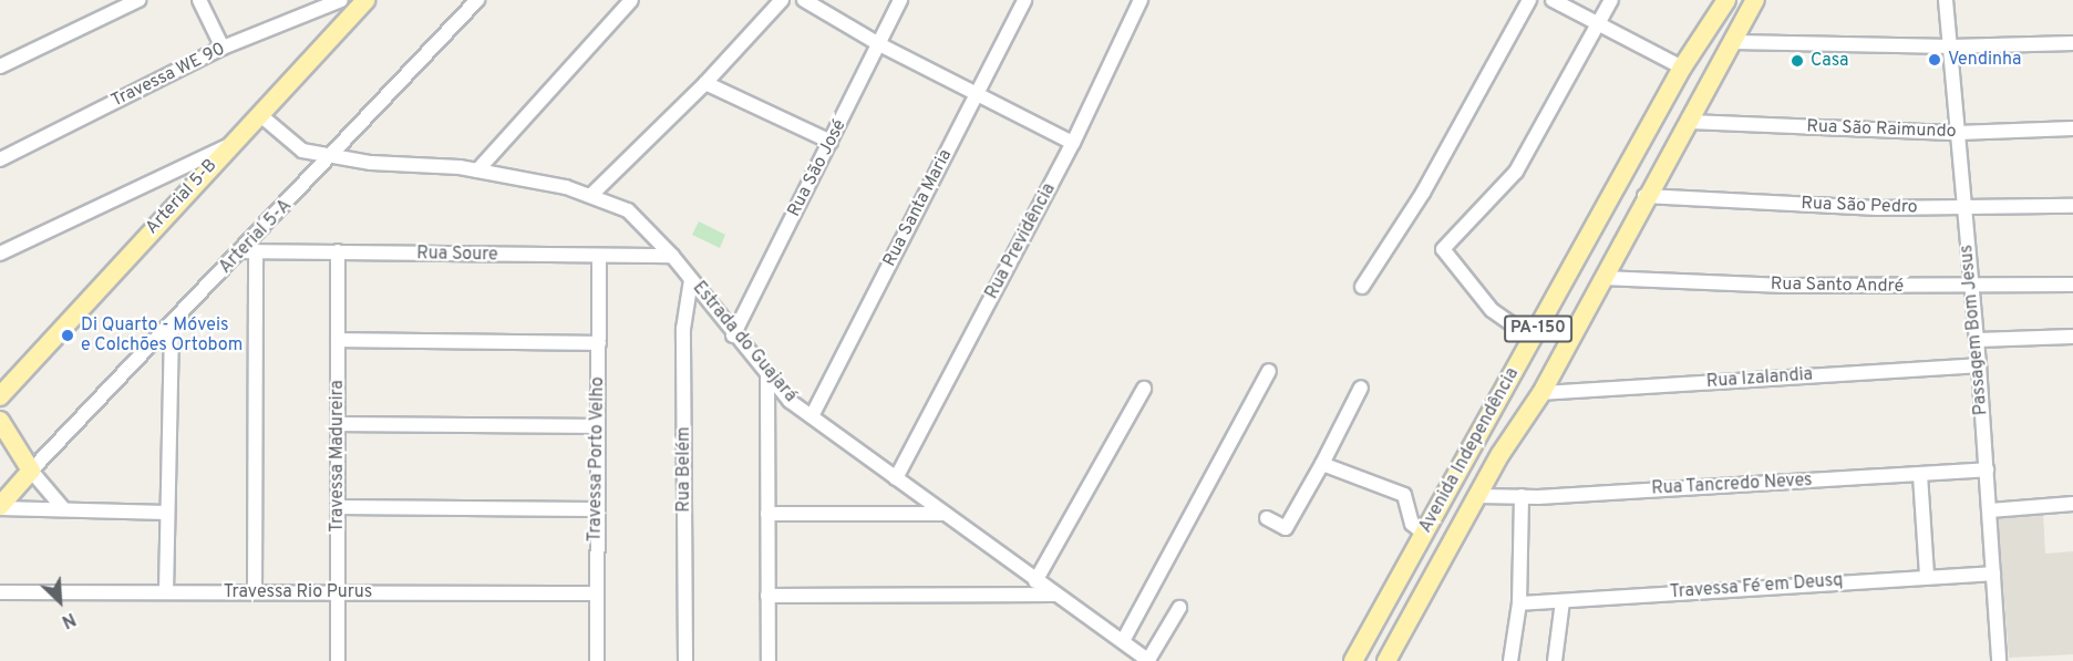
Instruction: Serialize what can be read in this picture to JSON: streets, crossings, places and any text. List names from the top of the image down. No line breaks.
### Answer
{"streets":{"main road":["Arterial 5-B","PA-150","Avenida Independência"],"street":["Travessa WE 90","Rua São Raimundo","Rua São José","Rua São Pedro","Rua Santa Maria","Arterial 5-A","Rua Previdência","Rua Soure","Rua Santo André","Passagem Bom Jesus","Estrada do Guajará","Rua Izalandia","Travessa Madureira","Travessa Porto Velho","Rua Belém","Rua Tancredo Neves","Travessa Fé em Deusq","Travessa Rio Purus"]},"crossings":[["Rua São Raimundo","Passagem Bom Jesus"],["Rua São Raimundo","Avenida Independência"],["Rua São José","Estrada do Guajará"],["Arterial 5-B","Estrada do Guajará"],["Rua São Pedro","Passagem Bom Jesus"],["Rua São Pedro","Avenida Independência"],["Rua Santa Maria","Estrada do Guajará"],["Arterial 5-A","Rua Soure"],["Arterial 5-A","Estrada do Guajará"],["Rua Previdência","Estrada do Guajará"],["Rua Soure","Estrada do Guajará"],["Rua Soure","Travessa Madureira"],["Rua Soure","Travessa Porto Velho"],["Rua Santo André","Passagem Bom Jesus"],["Rua Santo André","Avenida Independência"],["Passagem Bom Jesus","Rua Izalandia"],["Passagem Bom Jesus","Rua Tancredo Neves"],["Passagem Bom Jesus","Travessa Fé em Deusq"],["Estrada do Guajará","Rua Belém"],["Rua Izalandia","Avenida Independência"],["Avenida Independência","Rua Tancredo Neves"],["Travessa Madureira","Travessa Rio Purus"],["Travessa Porto Velho","Travessa Rio Purus"]],"places":["Vendinha","Casa","Di Quarto - Móveis e Colchões Ortobom"],"north":"bottom right"}
